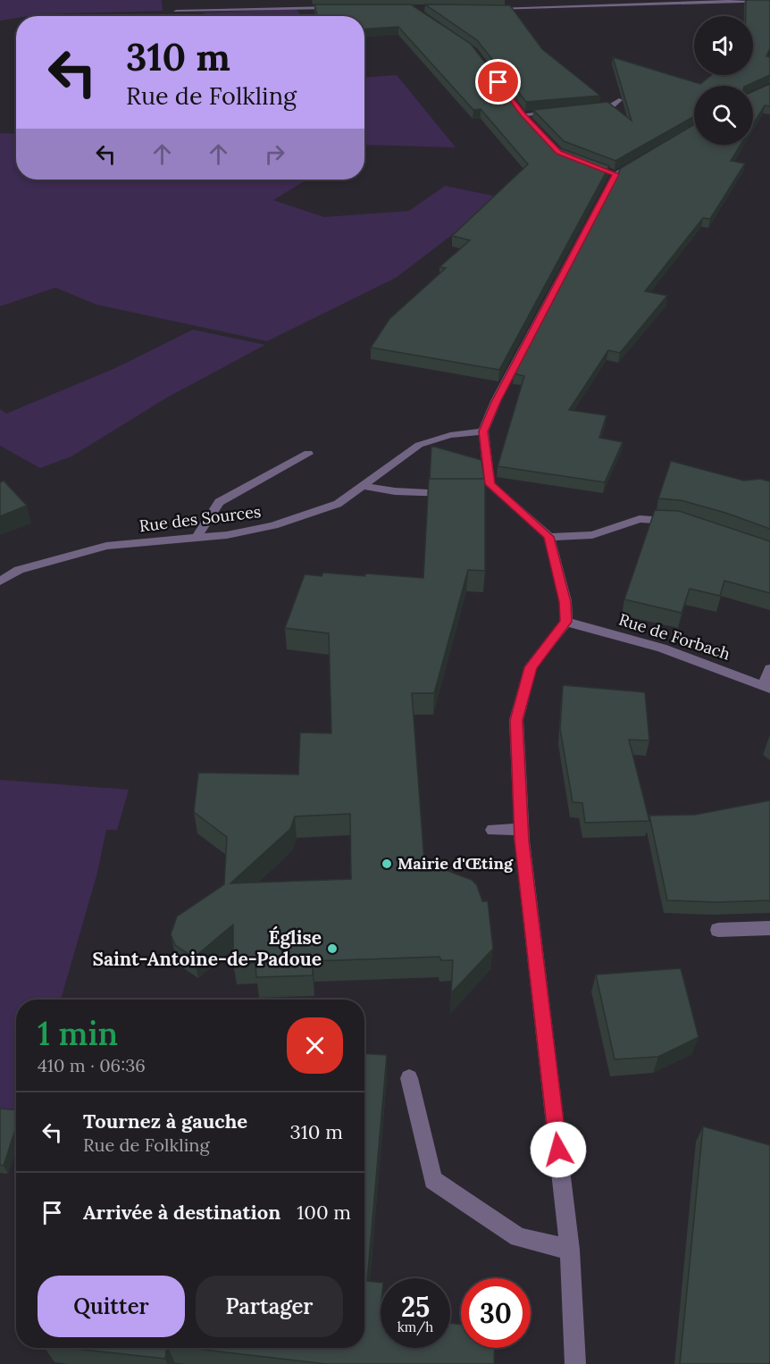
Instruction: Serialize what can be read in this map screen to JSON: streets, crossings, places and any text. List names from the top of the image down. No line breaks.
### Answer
{"streets":{"street":["Rue des Sources","Rue de Forbach"]},"places":["Mairie d'Œting","Église Saint-Antoine-de-Padoue"],"page":{"turn":["310 m","Rue de Folkling"],"heading":["1 min","410 m · 06:36"],"list":[{"name":"Tournez à gauche","note":"Rue de Folkling","value":"310 m"},{"name":"Arrivée à destination","value":"100 m"}],"buttons":["Quitter","Partager"],"speed":"25 km/h","limit":"30"}}
